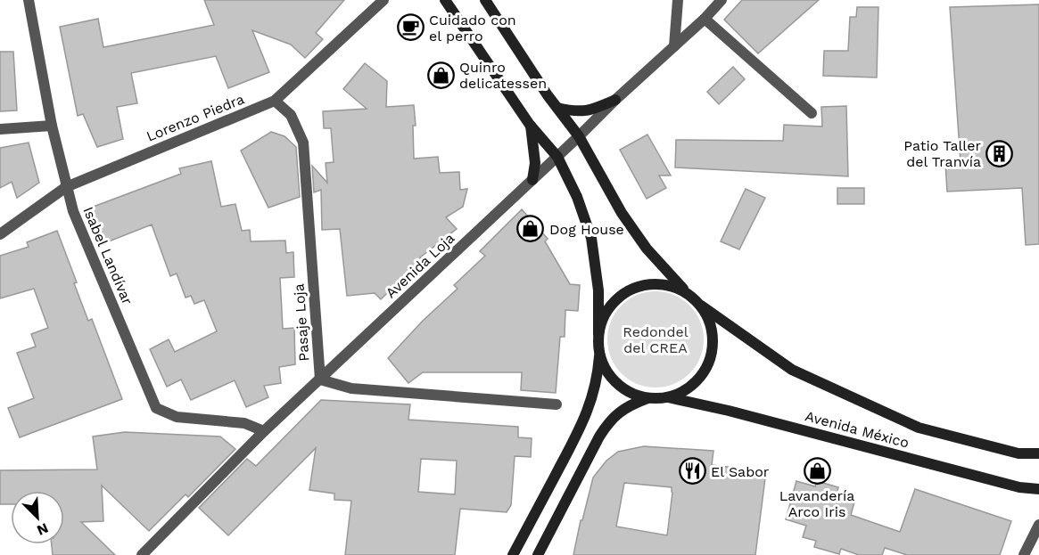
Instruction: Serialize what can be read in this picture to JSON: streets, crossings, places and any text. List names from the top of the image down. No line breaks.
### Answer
{"streets":{"main road":["Avenida México"],"street":["Lorenzo Piedra","Isabel Landívar","Avenida Loja","Pasaje Loja"]},"crossings":[["Lorenzo Piedra","Isabel Landívar"],["Lorenzo Piedra","Pasaje Loja"],["Isabel Landívar","Avenida Loja"],["Avenida Loja","Pasaje Loja"]],"parks":["Redondel del CREA"],"places":{"cafe":["Cuidado con el perro"],"shop":["Quinro delicatessen","Dog House","Lavandería Arco Iris"],"building":["Patio Taller del Tranvía"],"restaurant":["El Sabor"]},"north":"bottom right"}
